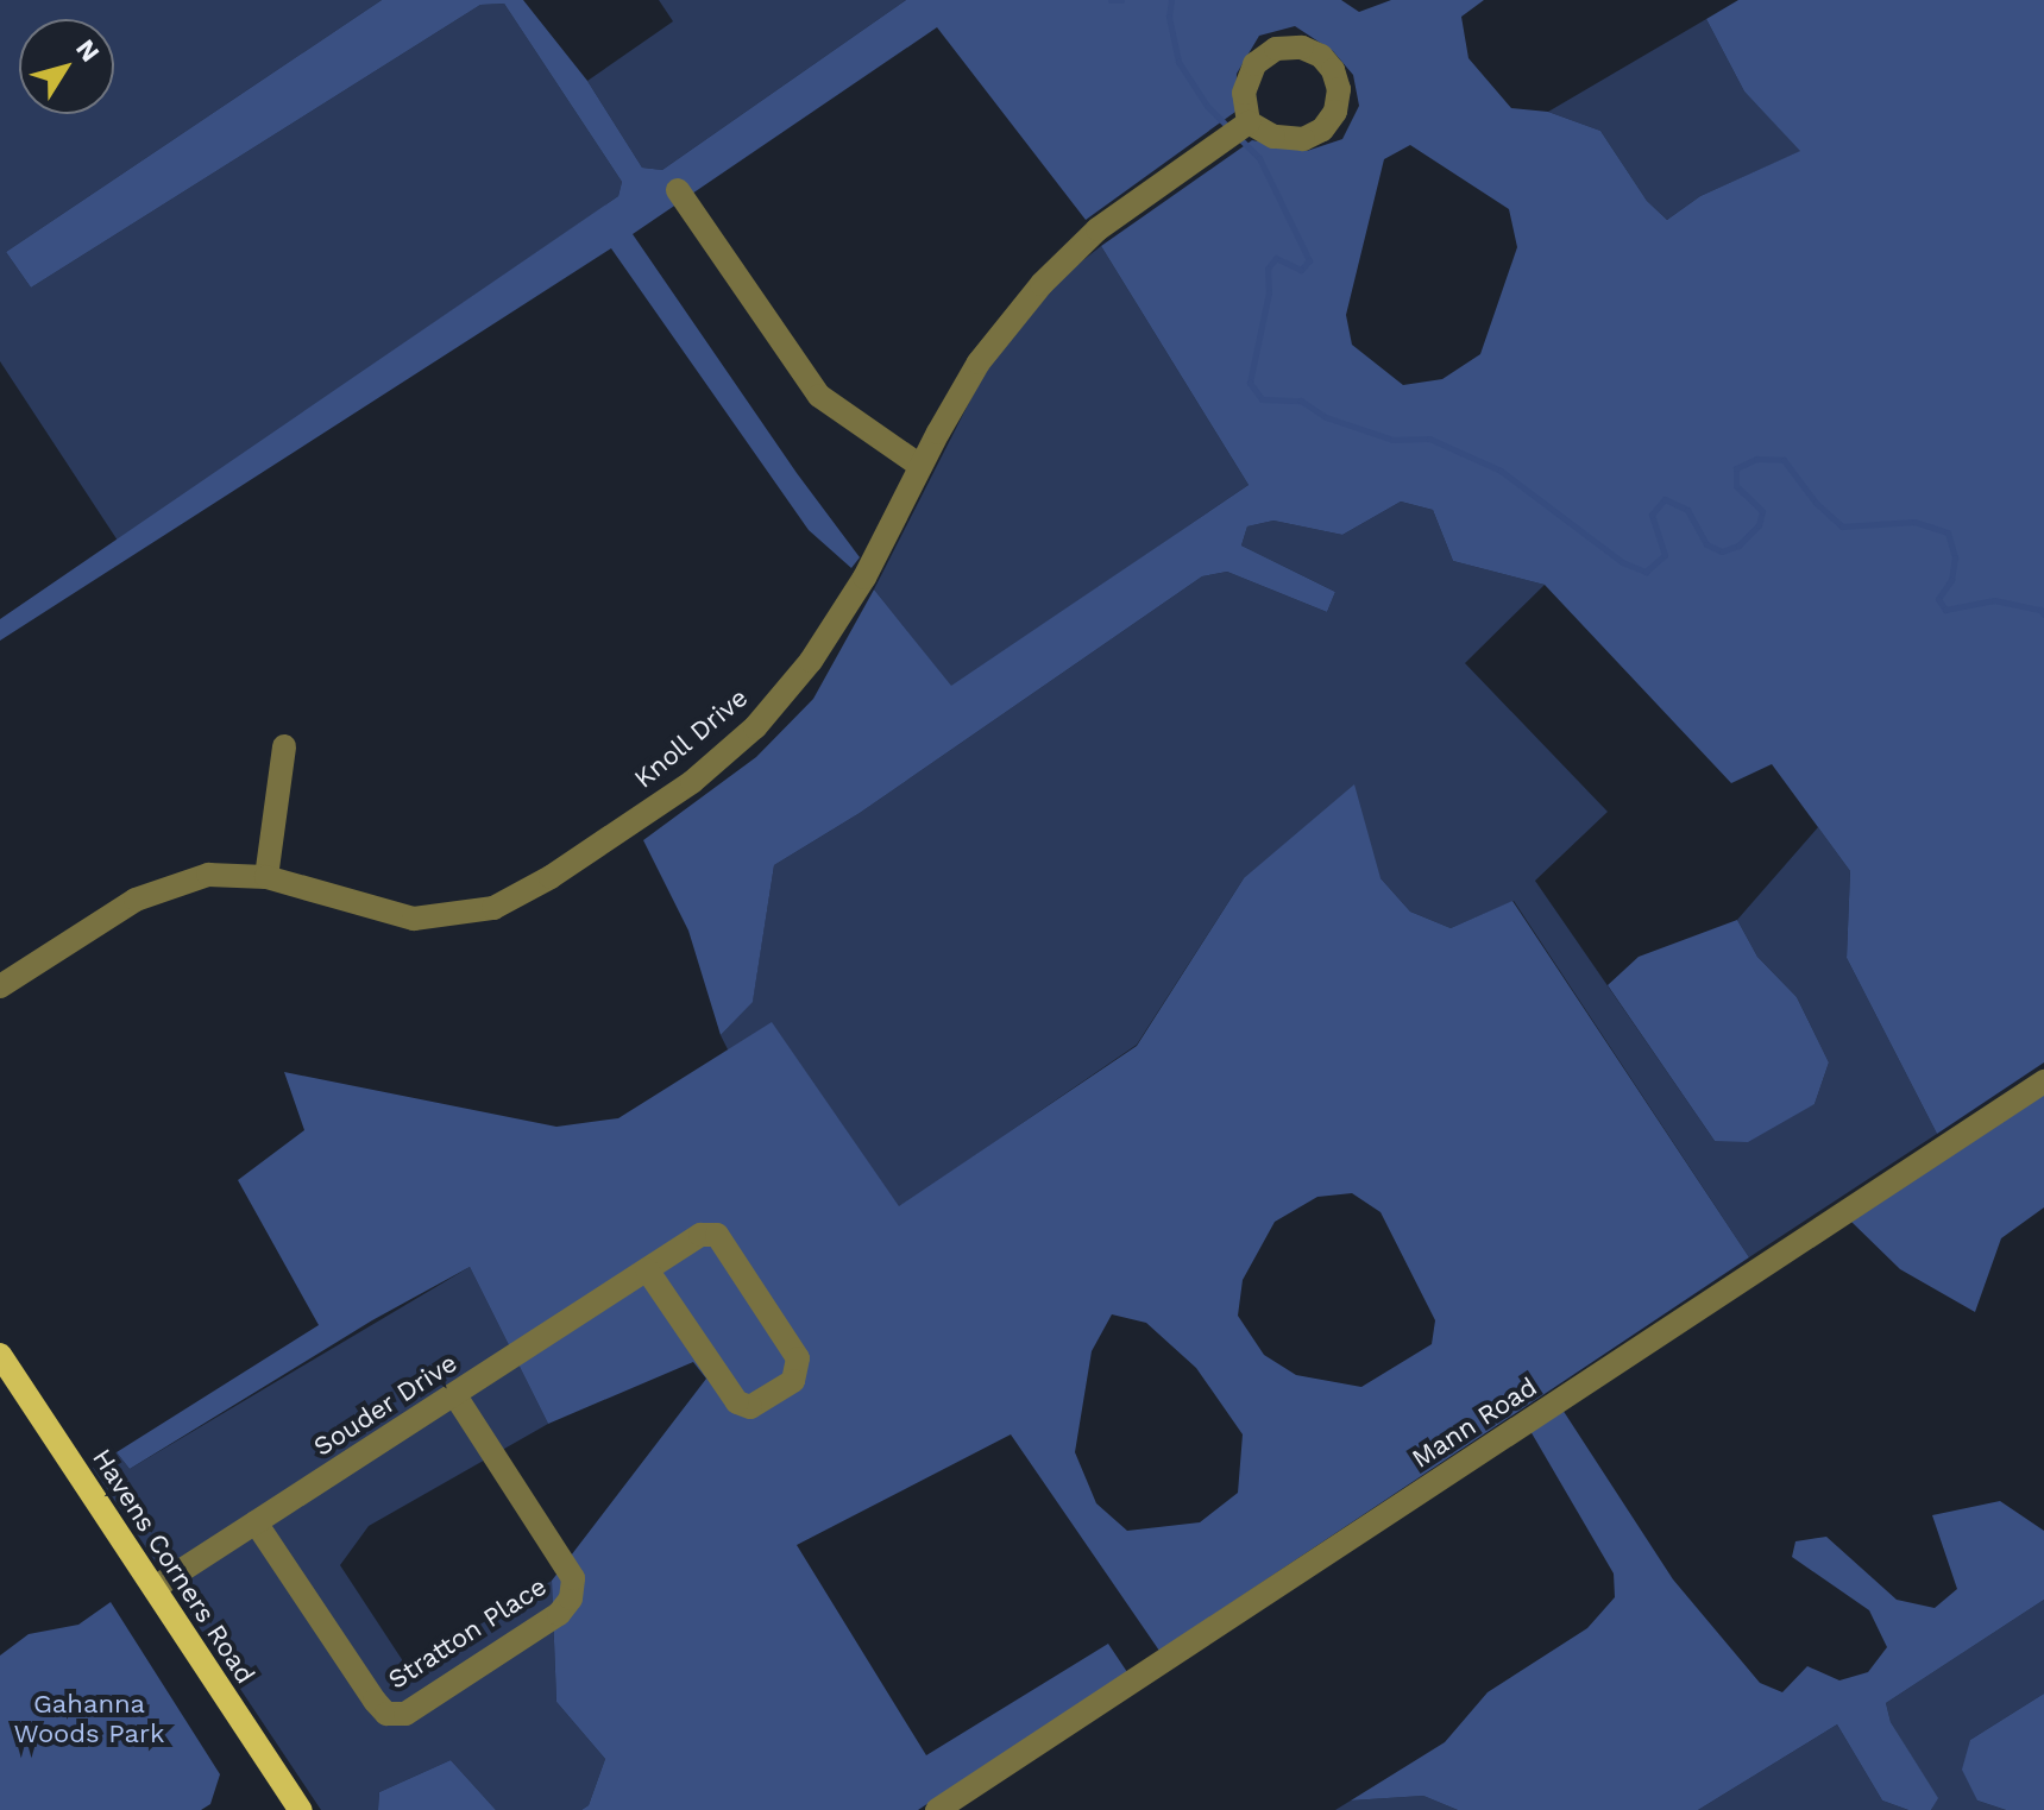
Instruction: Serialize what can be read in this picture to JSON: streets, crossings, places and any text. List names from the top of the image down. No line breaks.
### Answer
{"streets":{"main road":["Havens Corners Road"],"street":["Knoll Drive","Souder Drive","Mann Road","Stratton Place"]},"crossings":[["Souder Drive","Havens Corners Road"],["Souder Drive","Stratton Place"]],"parks":["Gahanna Woods Park"],"north":"top right"}
